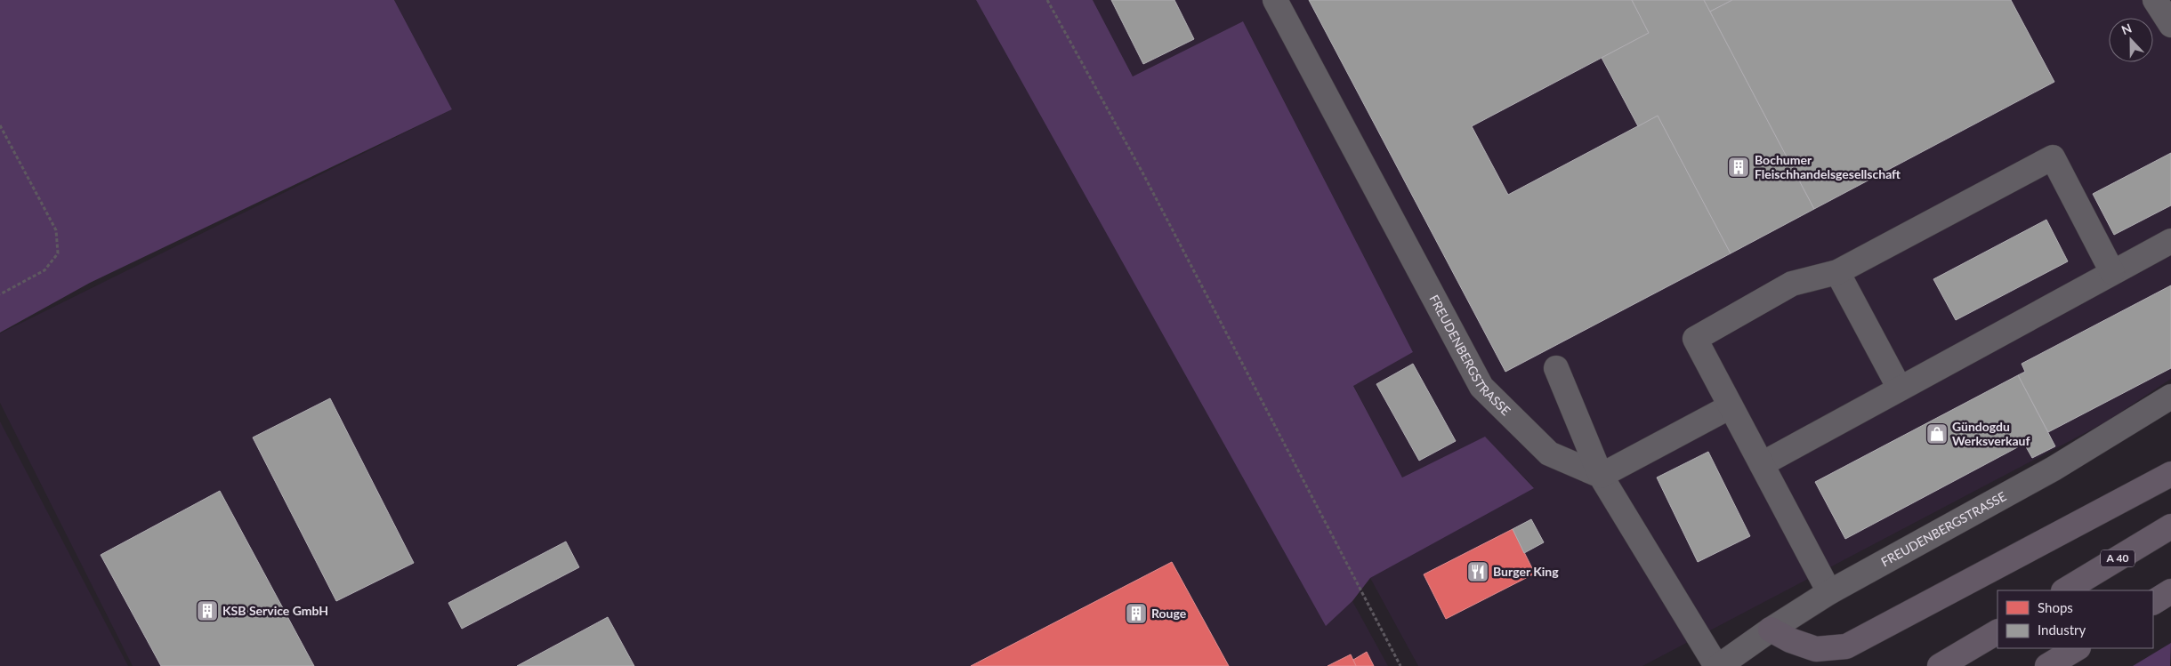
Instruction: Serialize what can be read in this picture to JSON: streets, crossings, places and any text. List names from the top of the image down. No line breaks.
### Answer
{"streets":{"highway":["A 40"],"street":["FREUDENBERGSTRASSE"]},"places":{"building":["Bochumer Fleischhandelsgesellschaft","KSB Service GmbH","Rouge"],"shop":["Gündogdu Werksverkauf"],"restaurant":["Burger King"]},"legend":["Shops","Industry"],"north":"top"}
